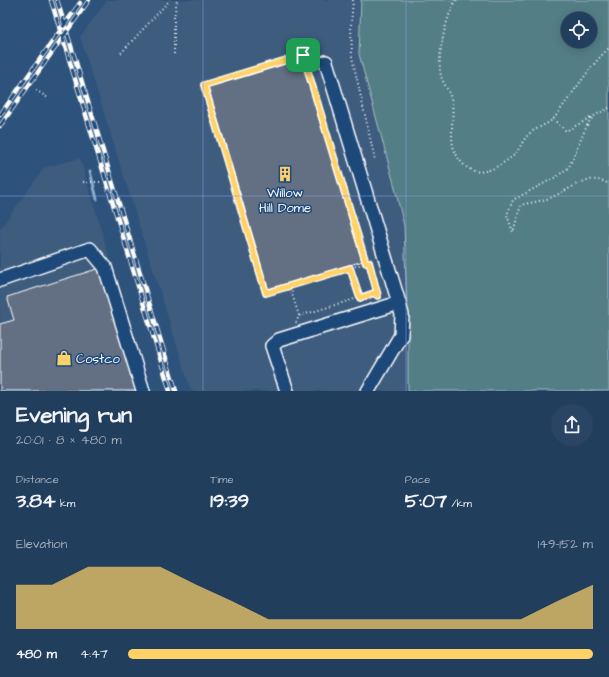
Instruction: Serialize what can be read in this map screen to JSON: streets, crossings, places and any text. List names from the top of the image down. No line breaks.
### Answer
{"places":{"building":["Willow Hill Dome"],"shop":["Costco"]},"page":{"heading":["Evening run","20:01 · 8 × 480 m"],"stats":[["Distance","3.84 km"],["Time","19:39"],["Pace","5:07 /km"]],"chart":["Elevation","149–152 m"],"list":[{"name":"480 m","note":"4:47"}]}}
